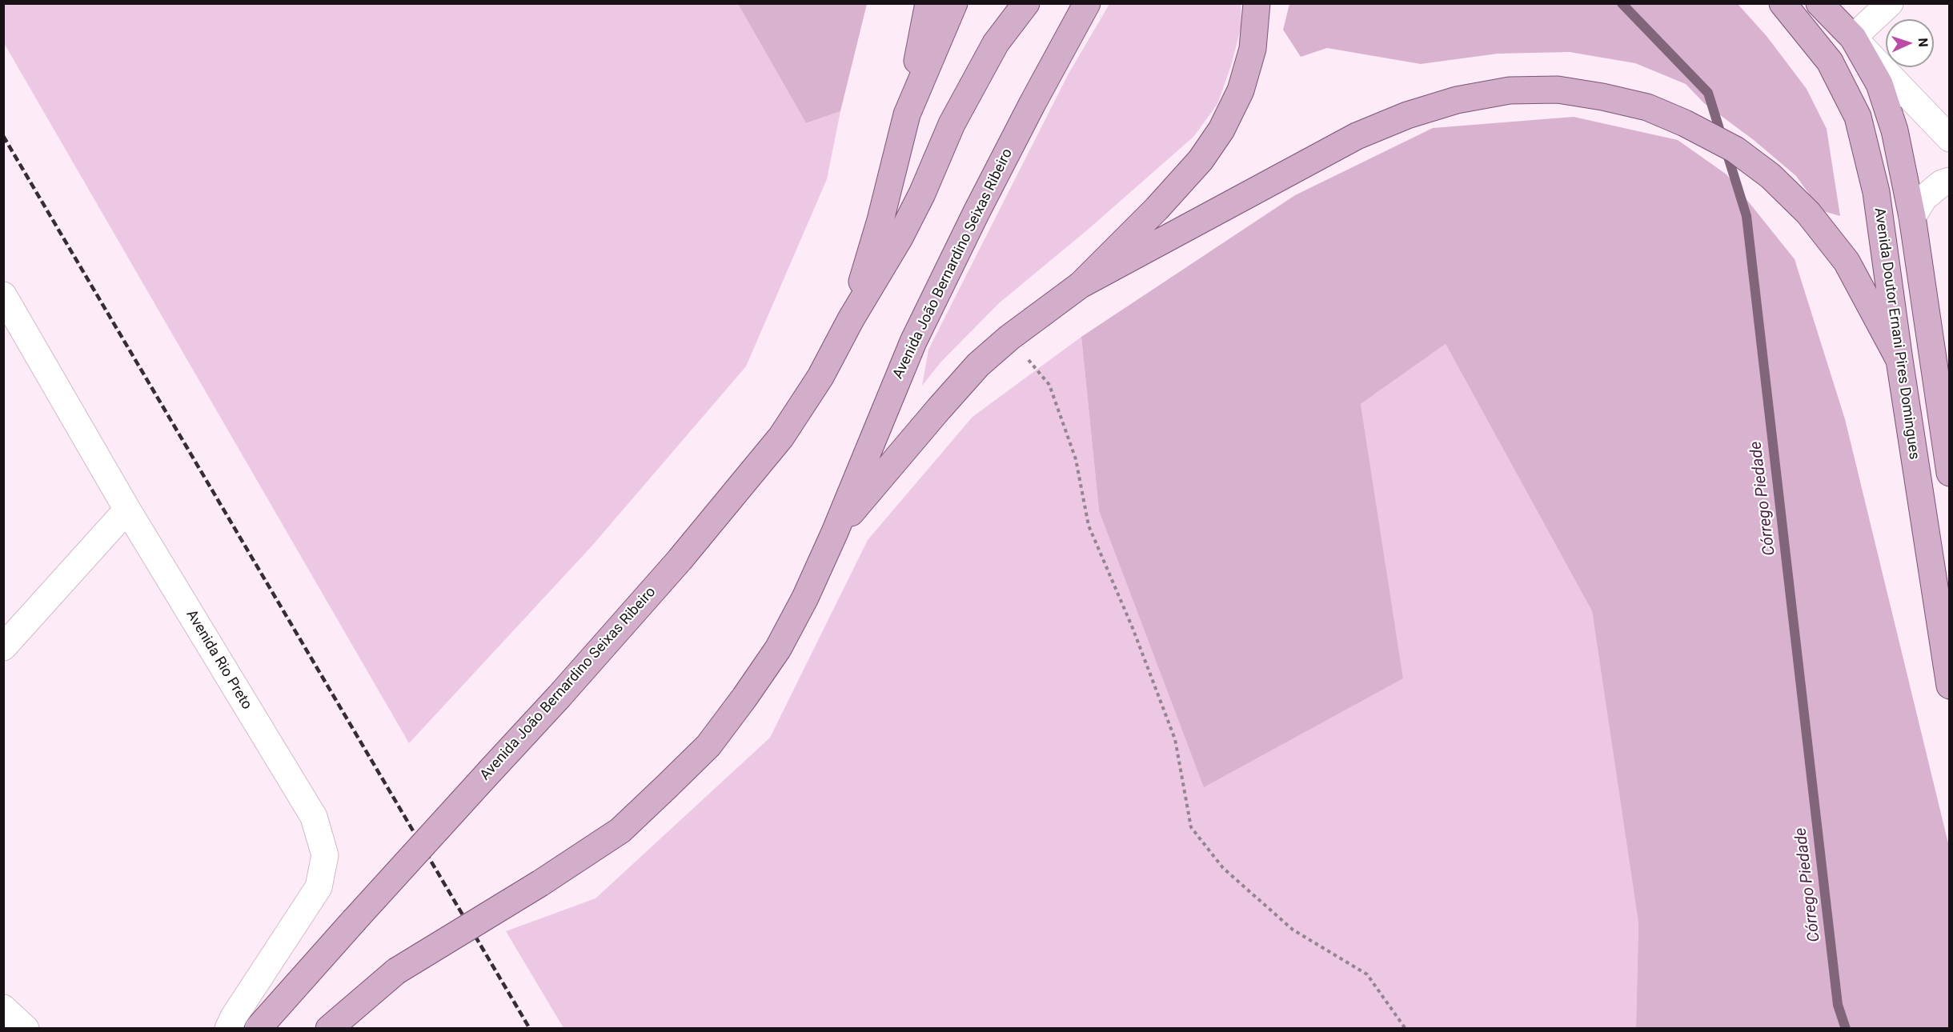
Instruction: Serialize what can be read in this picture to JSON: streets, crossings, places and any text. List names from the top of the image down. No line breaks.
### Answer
{"streets":{"main road":["Avenida João Bernardino Seixas Ribeiro","Avenida Doutor Ernani Pires Domingues"],"street":["Avenida Rio Preto"]},"water":["Córrego Piedade"],"north":"right"}
